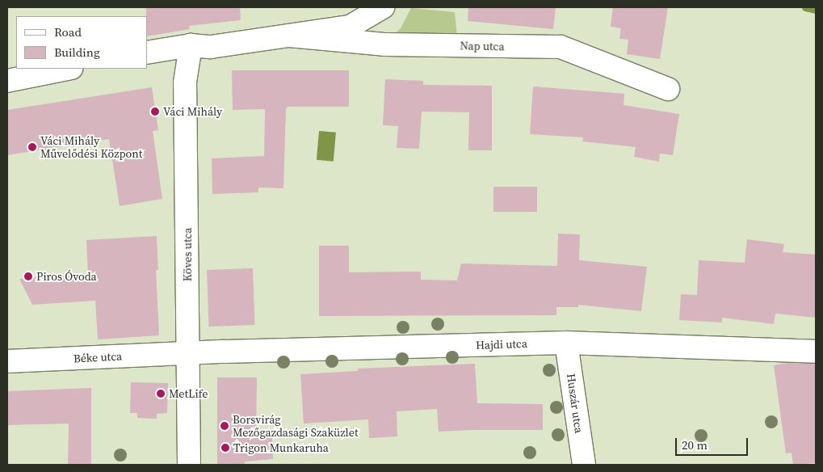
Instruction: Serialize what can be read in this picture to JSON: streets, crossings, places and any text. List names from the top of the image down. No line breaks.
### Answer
{"streets":{"street":["Nap utca","Köves utca","Hajdi utca","Béke utca","Huszár utca"]},"crossings":[["Nap utca","Köves utca"],["Köves utca","Hajdi utca"],["Köves utca","Béke utca"],["Hajdi utca","Béke utca"],["Hajdi utca","Huszár utca"]],"places":["Váci Mihály","Váci Mihály Művelődési Központ","Piros Óvoda","MetLife","Borsvirág Mezőgazdasági Szaküzlet","Trigon Munkaruha"],"legend":["Road","Building"],"scale_bar":"20 m"}
